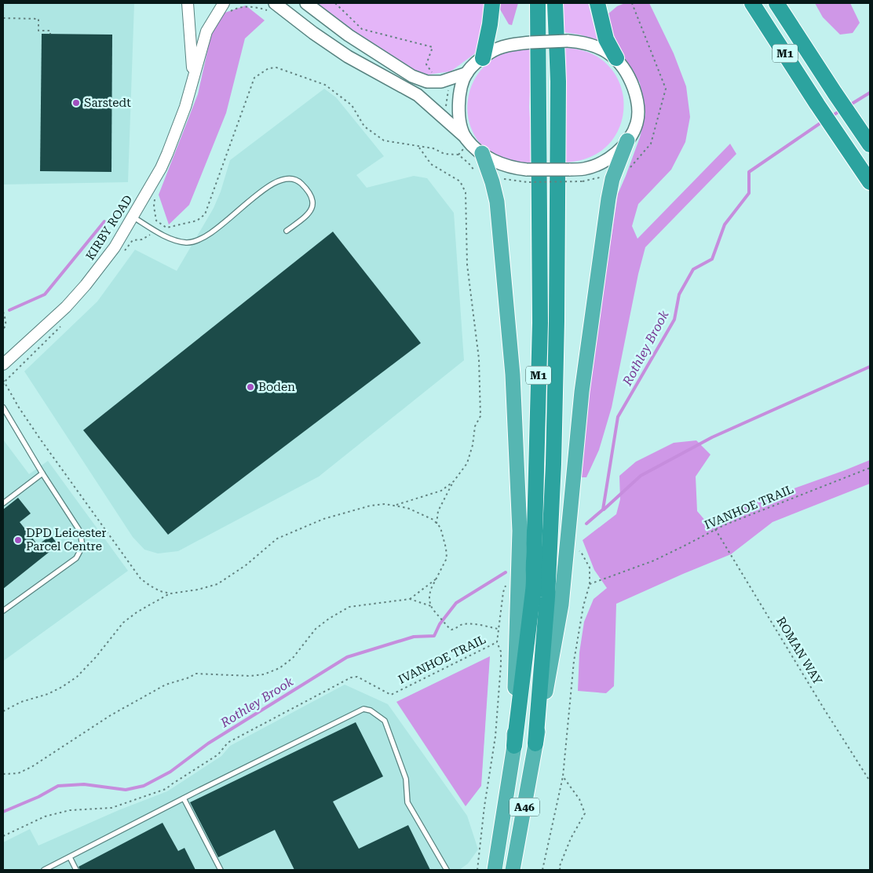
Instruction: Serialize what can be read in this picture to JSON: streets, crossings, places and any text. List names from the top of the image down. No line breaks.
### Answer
{"streets":{"highway":["M1","A46"],"street":["KIRBY ROAD"],"path":["IVANHOE TRAIL","ROMAN WAY"]},"crossings":[["M1","A46"],["IVANHOE TRAIL","ROMAN WAY"]],"water":["Rothley Brook"],"places":["Sarstedt","Boden","DPD Leicester Parcel Centre"]}
